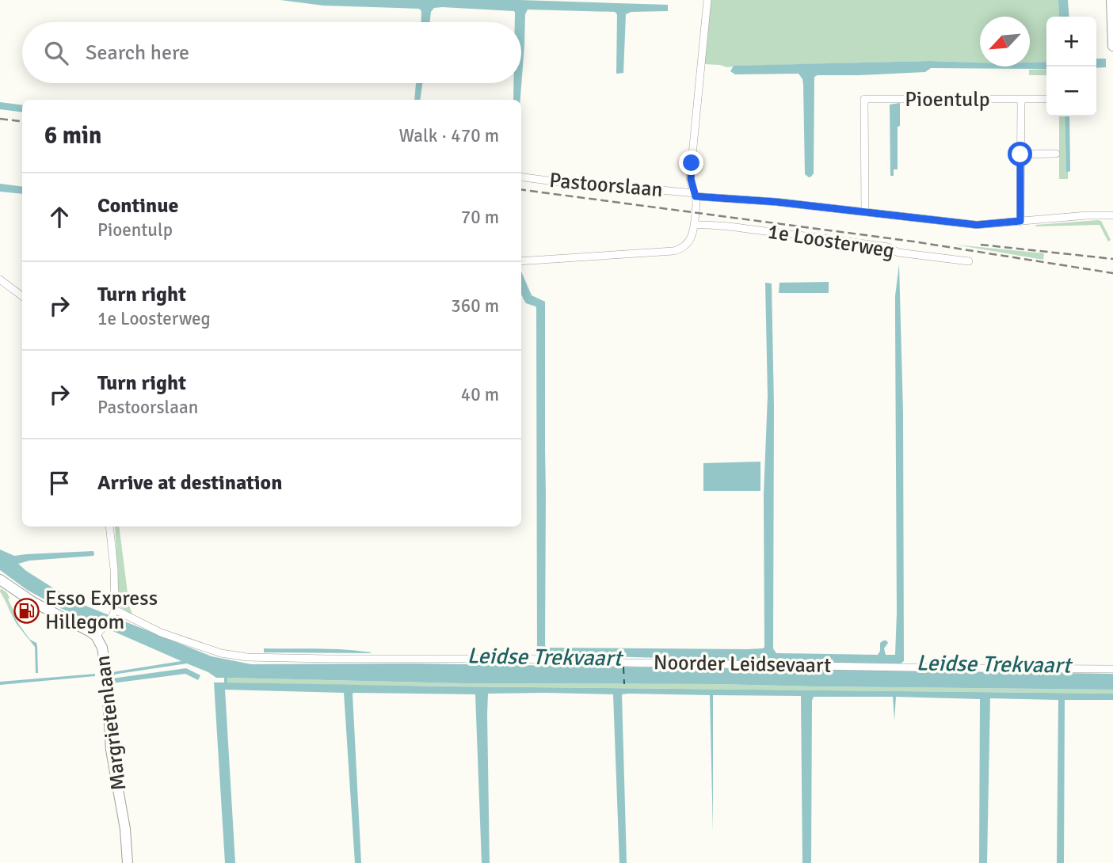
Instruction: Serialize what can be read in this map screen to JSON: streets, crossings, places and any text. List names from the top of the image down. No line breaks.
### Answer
{"streets":{"main road":["Margrietenlaan"],"street":["Pioentulp","Pastoorslaan","1e Loosterweg","Noorder Leidsevaart"]},"crossings":[["Pioentulp","1e Loosterweg"],["Pastoorslaan","1e Loosterweg"],["Noorder Leidsevaart","Margrietenlaan"]],"water":["Leidse Trekvaart"],"places":{"fuel station":["Esso Express Hillegom"]},"north":"bottom left","page":{"map_buttons":["+","−"],"search":"Search here","heading":["6 min","Walk · 470 m"],"list":[["Continue","Pioentulp","70 m"],["Turn right","1e Loosterweg","360 m"],["Turn right","Pastoorslaan","40 m"],"Arrive at destination"]}}
